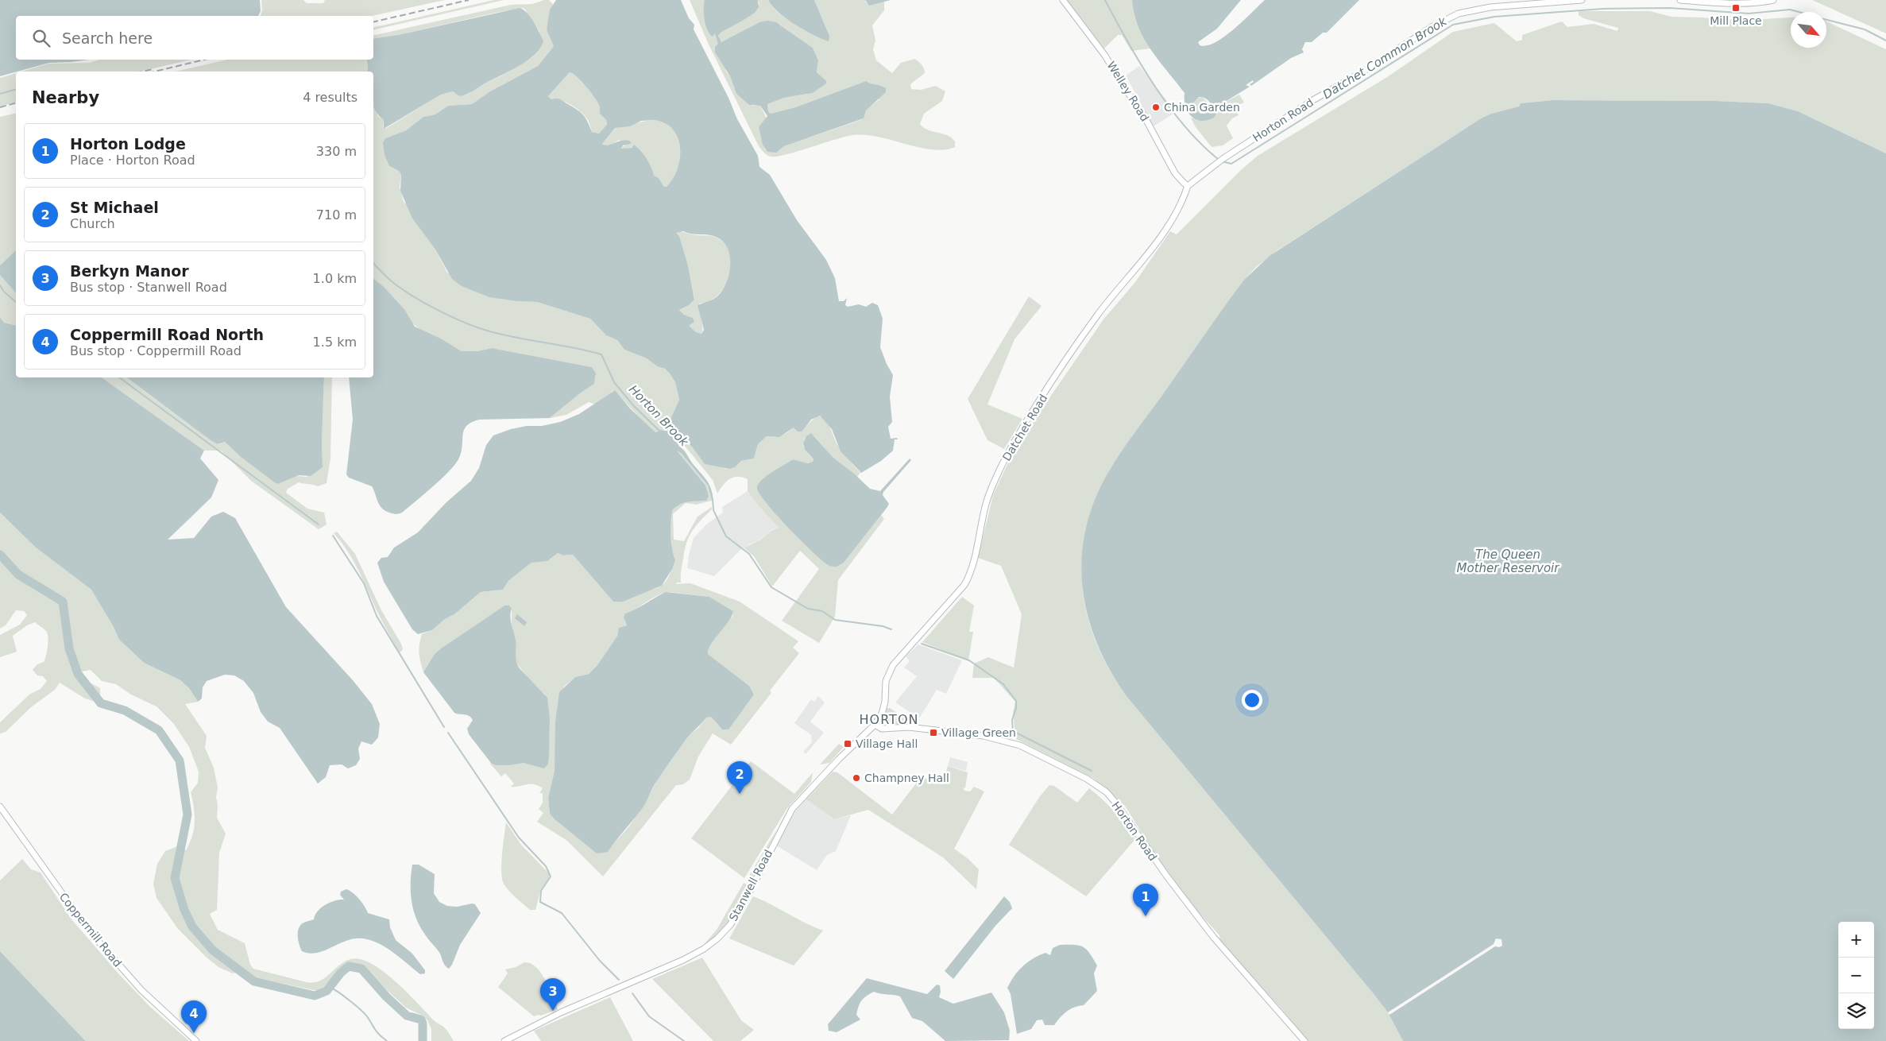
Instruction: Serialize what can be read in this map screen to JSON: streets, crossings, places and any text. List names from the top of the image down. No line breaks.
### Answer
{"streets":{"street":["Welley Road","Horton Road","Datchet Road","Stanwell Road","Coppermill Road"]},"crossings":[["Welley Road","Horton Road"],["Welley Road","Datchet Road"],["Horton Road","Datchet Road"],["Horton Road","Stanwell Road"],["Datchet Road","Stanwell Road"]],"districts":["HORTON"],"water":["Datchet Common Brook","Horton Brook","The Queen Mother Reservoir"],"places":{"transit":["Mill Place","Village Green","Village Hall"],"other":["China Garden","Champney Hall"]},"north":"bottom right","page":{"search":"Search here","heading":["Nearby","4 results"],"list":[{"mark":"1","name":"Horton Lodge","note":"Place · Horton Road","value":"330 m"},{"mark":"2","name":"St Michael","note":"Church","value":"710 m"},{"mark":"3","name":"Berkyn Manor","note":"Bus stop · Stanwell Road","value":"1.0 km"},{"mark":"4","name":"Coppermill Road North","note":"Bus stop · Coppermill Road","value":"1.5 km"}],"pins":["2","1","3","4"],"map_buttons":["+","−"]}}
